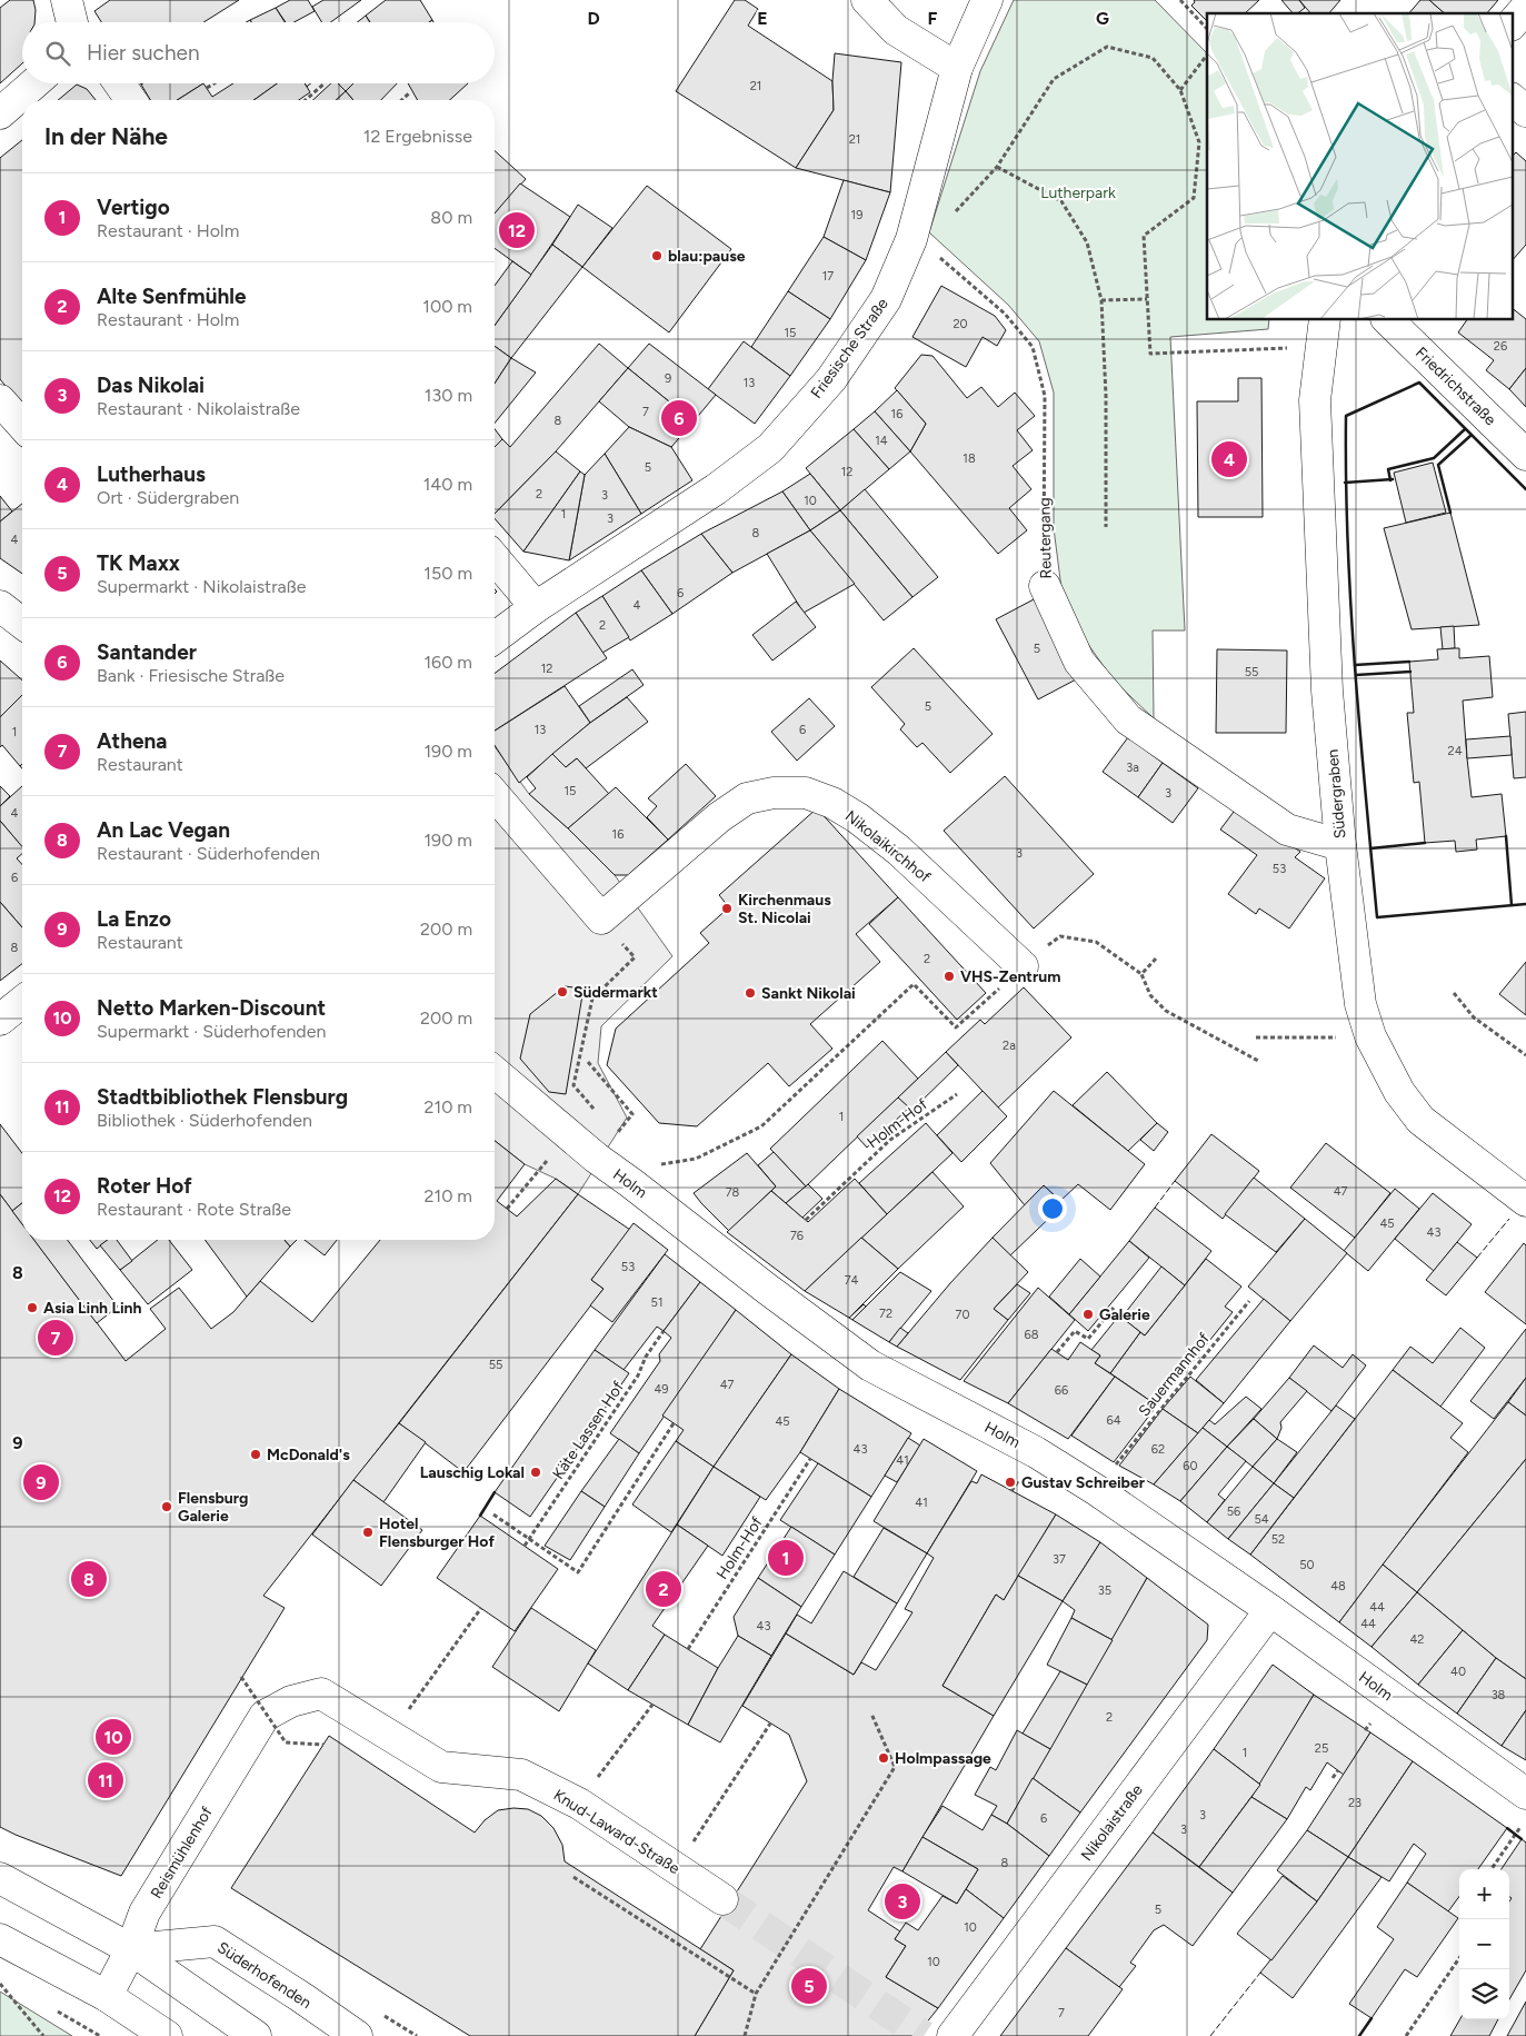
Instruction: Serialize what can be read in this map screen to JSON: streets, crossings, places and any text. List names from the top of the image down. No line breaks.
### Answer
{"streets":{"street":["Friesische Straße","Friedrichstraße","Reutergang","Südergraben","Nikolaikirchhof","Holm","Nikolaistraße","Knud-Laward-Straße","Reismühlenhof","Süderhofenden"],"path":["Holm-Hof","Sauermannhof","Käte Lassen Hof"]},"crossings":[["Friesische Straße","Reutergang"],["Reutergang","Südergraben"],["Holm","Nikolaistraße"],["Knud-Laward-Straße","Reismühlenhof"],["Reismühlenhof","Süderhofenden"]],"parks":["Lutherpark"],"places":["blau:pause","Kirchenmaus St. Nicolai","VHS-Zentrum","Südermarkt","Sankt Nikolai","Asia Linh Linh","Galerie","McDonald's","Lauschig Lokal","Gustav Schreiber","Flensburg Galerie","Hotel Flensburger Hof","Holmpassage"],"house_numbers":["21","21","19","17","20","15","26","9","13","7","16","8","14","18","5","12","2","3","10","1","3","8","4","6","4","2","5","12","55","5","13","6","1","24","3a","15","3","4","16","3","53","6","8","2","2a","1","47","78","45","43","76","53","74","51","72","70","68","55","47","49","66","64","45","43","62","41","60","41","56","54","52","37","50","48","35","44","44","43","42","40","38","2","25","1","23","3","6","3","8","5","10","10","7"],"page":{"search":"Hier suchen","heading":["In der Nähe","12 Ergebnisse"],"list":[{"mark":"1","name":"Vertigo","note":"Restaurant · Holm","value":"80 m"},{"mark":"2","name":"Alte Senfmühle","note":"Restaurant · Holm","value":"100 m"},{"mark":"3","name":"Das Nikolai","note":"Restaurant · Nikolaistraße","value":"130 m"},{"mark":"4","name":"Lutherhaus","note":"Ort · Südergraben","value":"140 m"},{"mark":"5","name":"TK Maxx","note":"Supermarkt · Nikolaistraße","value":"150 m"},{"mark":"6","name":"Santander","note":"Bank · Friesische Straße","value":"160 m"},{"mark":"7","name":"Athena","note":"Restaurant","value":"190 m"},{"mark":"8","name":"An Lac Vegan","note":"Restaurant · Süderhofenden","value":"190 m"},{"mark":"9","name":"La Enzo","note":"Restaurant","value":"200 m"},{"mark":"10","name":"Netto Marken-Discount","note":"Supermarkt · Süderhofenden","value":"200 m"},{"mark":"11","name":"Stadtbibliothek Flensburg","note":"Bibliothek · Süderhofenden","value":"210 m"},{"mark":"12","name":"Roter Hof","note":"Restaurant · Rote Straße","value":"210 m"}],"pins":["12","6","4","7","9","1","8","2","10","11","3","5"],"map_buttons":["+","−"]},"grid":{"columns":["D","E","F","G"],"rows":["8","9"]}}
